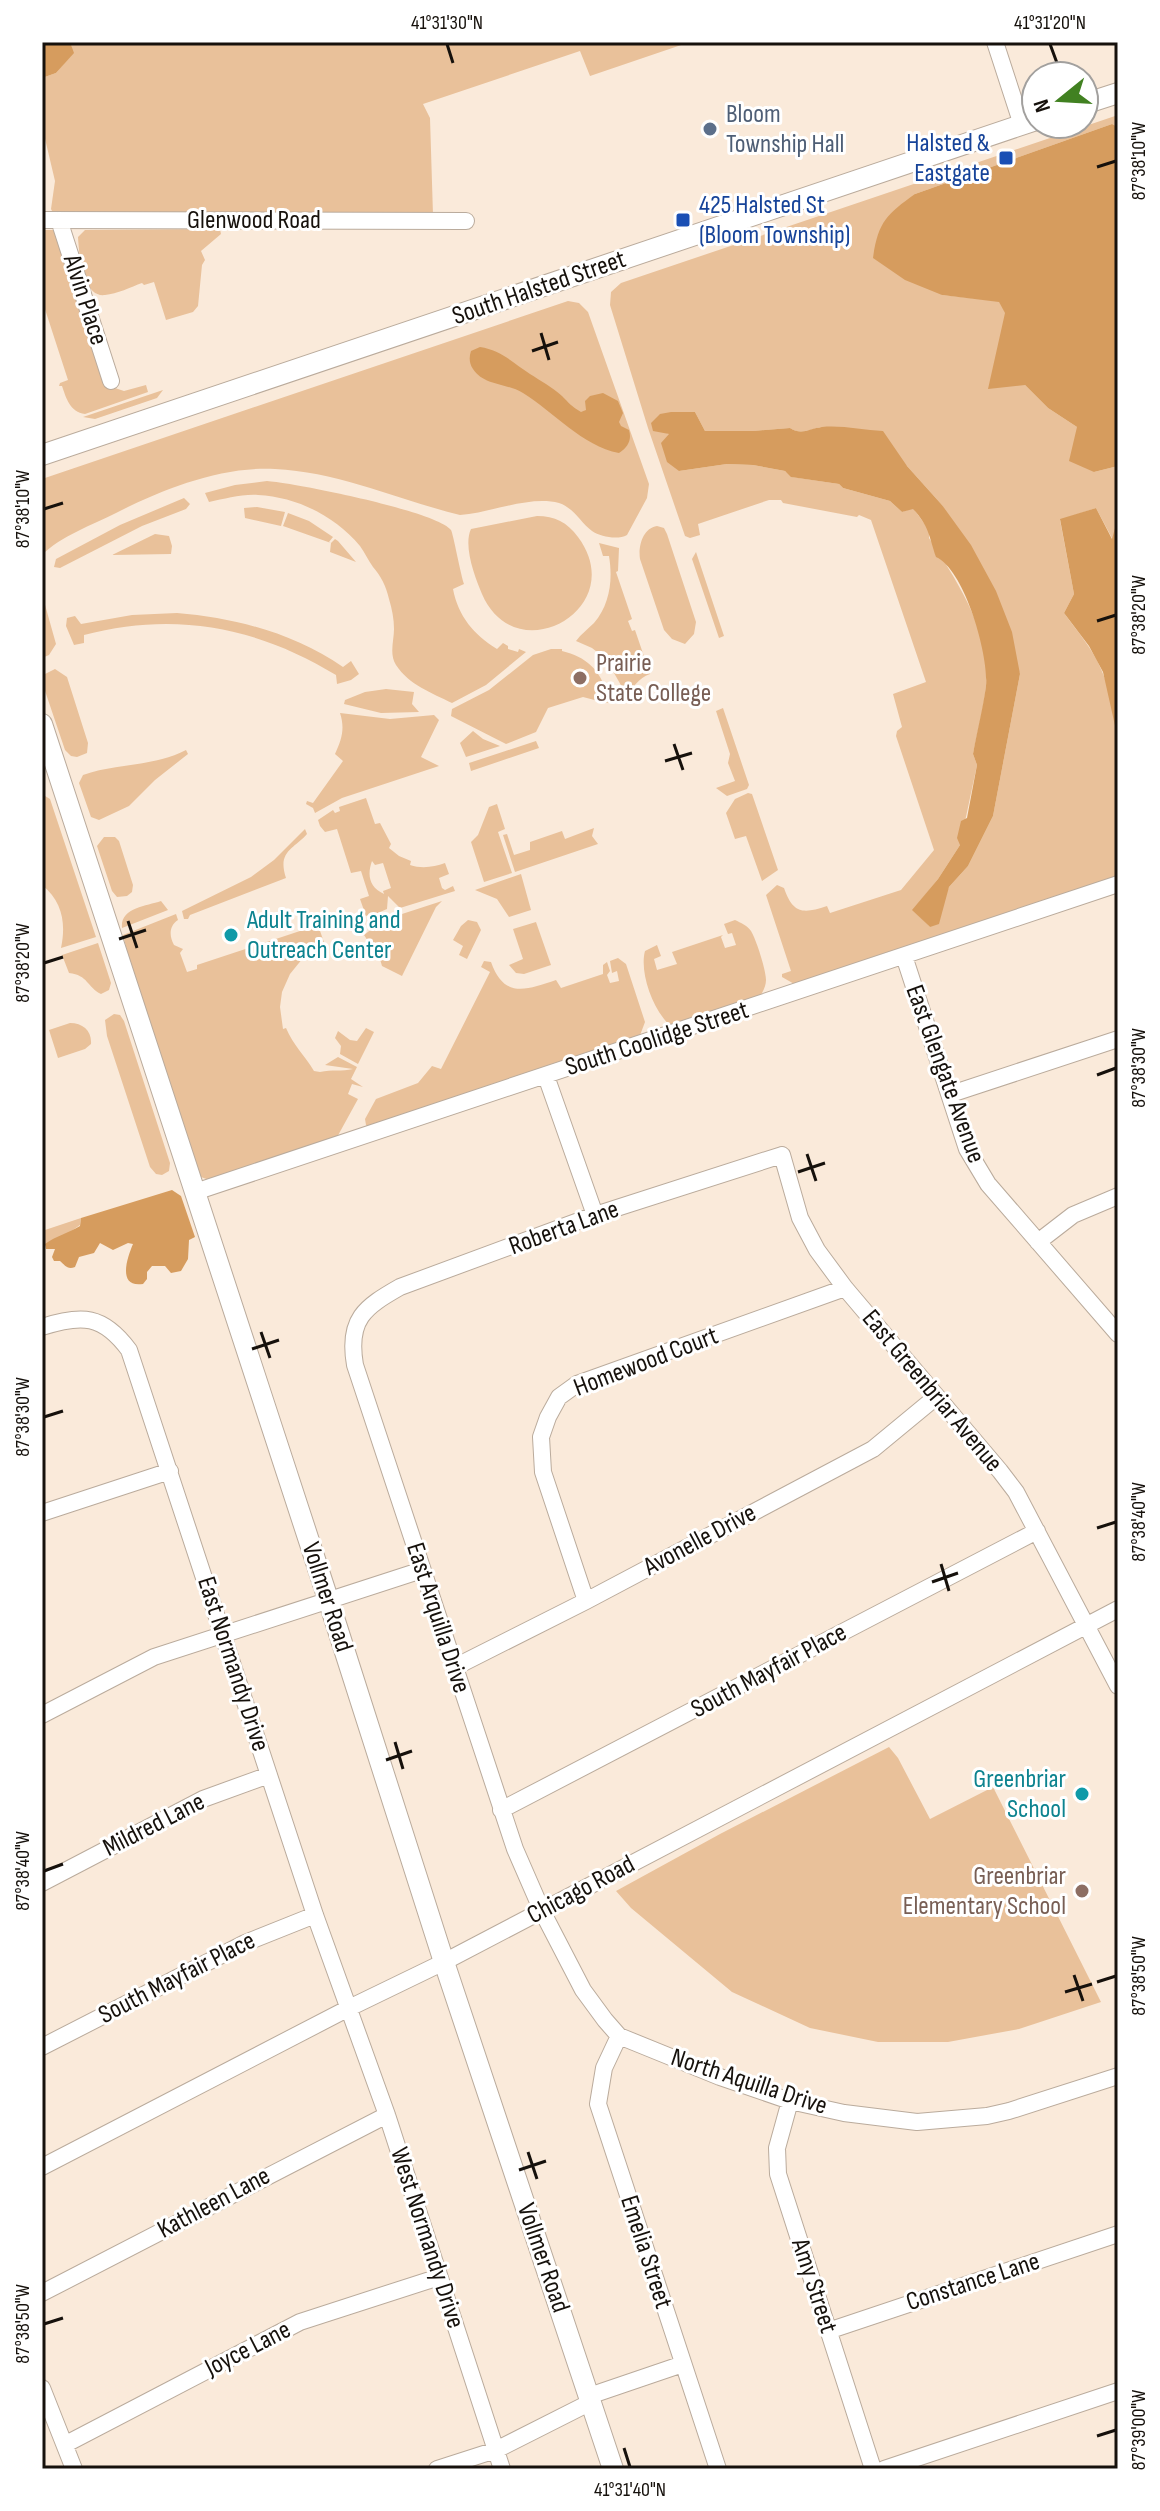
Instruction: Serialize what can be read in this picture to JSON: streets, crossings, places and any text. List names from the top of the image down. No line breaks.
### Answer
{"streets":{"main road":["South Halsted Street","Vollmer Road"],"street":["Glenwood Road","Alvin Place","South Coolidge Street","East Glengate Avenue","Roberta Lane","Homewood Court","East Greenbriar Avenue","Avonelle Drive","East Arquilla Drive","East Normandy Drive","South Mayfair Place","Mildred Lane","Chicago Road","North Aquilla Drive","Kathleen Lane","West Normandy Drive","Emelia Street","Constance Lane","Amy Street","Joyce Lane"]},"crossings":[["Glenwood Road","Alvin Place"],["South Coolidge Street","East Glengate Avenue"],["South Coolidge Street","Vollmer Road"],["Roberta Lane","East Greenbriar Avenue"],["Roberta Lane","East Arquilla Drive"],["Homewood Court","East Greenbriar Avenue"],["Homewood Court","Avonelle Drive"],["East Greenbriar Avenue","Avonelle Drive"],["East Greenbriar Avenue","South Mayfair Place"],["East Greenbriar Avenue","Chicago Road"],["Avonelle Drive","East Arquilla Drive"],["Vollmer Road","Chicago Road"],["East Arquilla Drive","South Mayfair Place"],["East Arquilla Drive","Chicago Road"],["East Arquilla Drive","North Aquilla Drive"],["East Normandy Drive","South Mayfair Place"],["East Normandy Drive","Mildred Lane"],["East Normandy Drive","Chicago Road"],["East Normandy Drive","West Normandy Drive"],["Chicago Road","North Aquilla Drive"],["Chicago Road","West Normandy Drive"],["North Aquilla Drive","Emelia Street"],["North Aquilla Drive","Amy Street"],["Kathleen Lane","West Normandy Drive"],["West Normandy Drive","Joyce Lane"],["Constance Lane","Amy Street"]],"places":{"other":["Bloom Township Hall","Prairie State College","Adult Training and Outreach Center","Greenbriar School","Greenbriar Elementary School"],"transit":["Halsted & Eastgate","425 Halsted St (Bloom Township)"]},"north":"left","coordinates":["41°31'30\"N","41°31'20\"N","87°38'10\"W","87°38'20\"W","87°38'30\"W","87°38'40\"W","87°38'50\"W","87°39'00\"W","41°31'40\"N"]}
